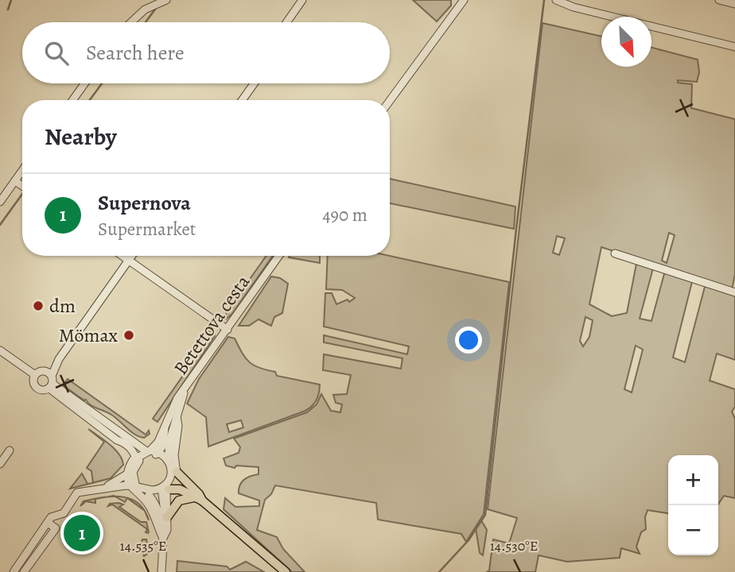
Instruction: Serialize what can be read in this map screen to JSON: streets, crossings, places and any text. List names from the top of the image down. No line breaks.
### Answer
{"streets":{"street":["Betettova cesta"]},"places":["dm","Mömax"],"north":"bottom right","page":{"search":"Search here","heading":"Nearby","list":[{"mark":"1","name":"Supernova","note":"Supermarket","value":"490 m"}],"map_buttons":["+","−"],"pins":"1"},"coordinates":["14.535°E","14.530°E"]}
